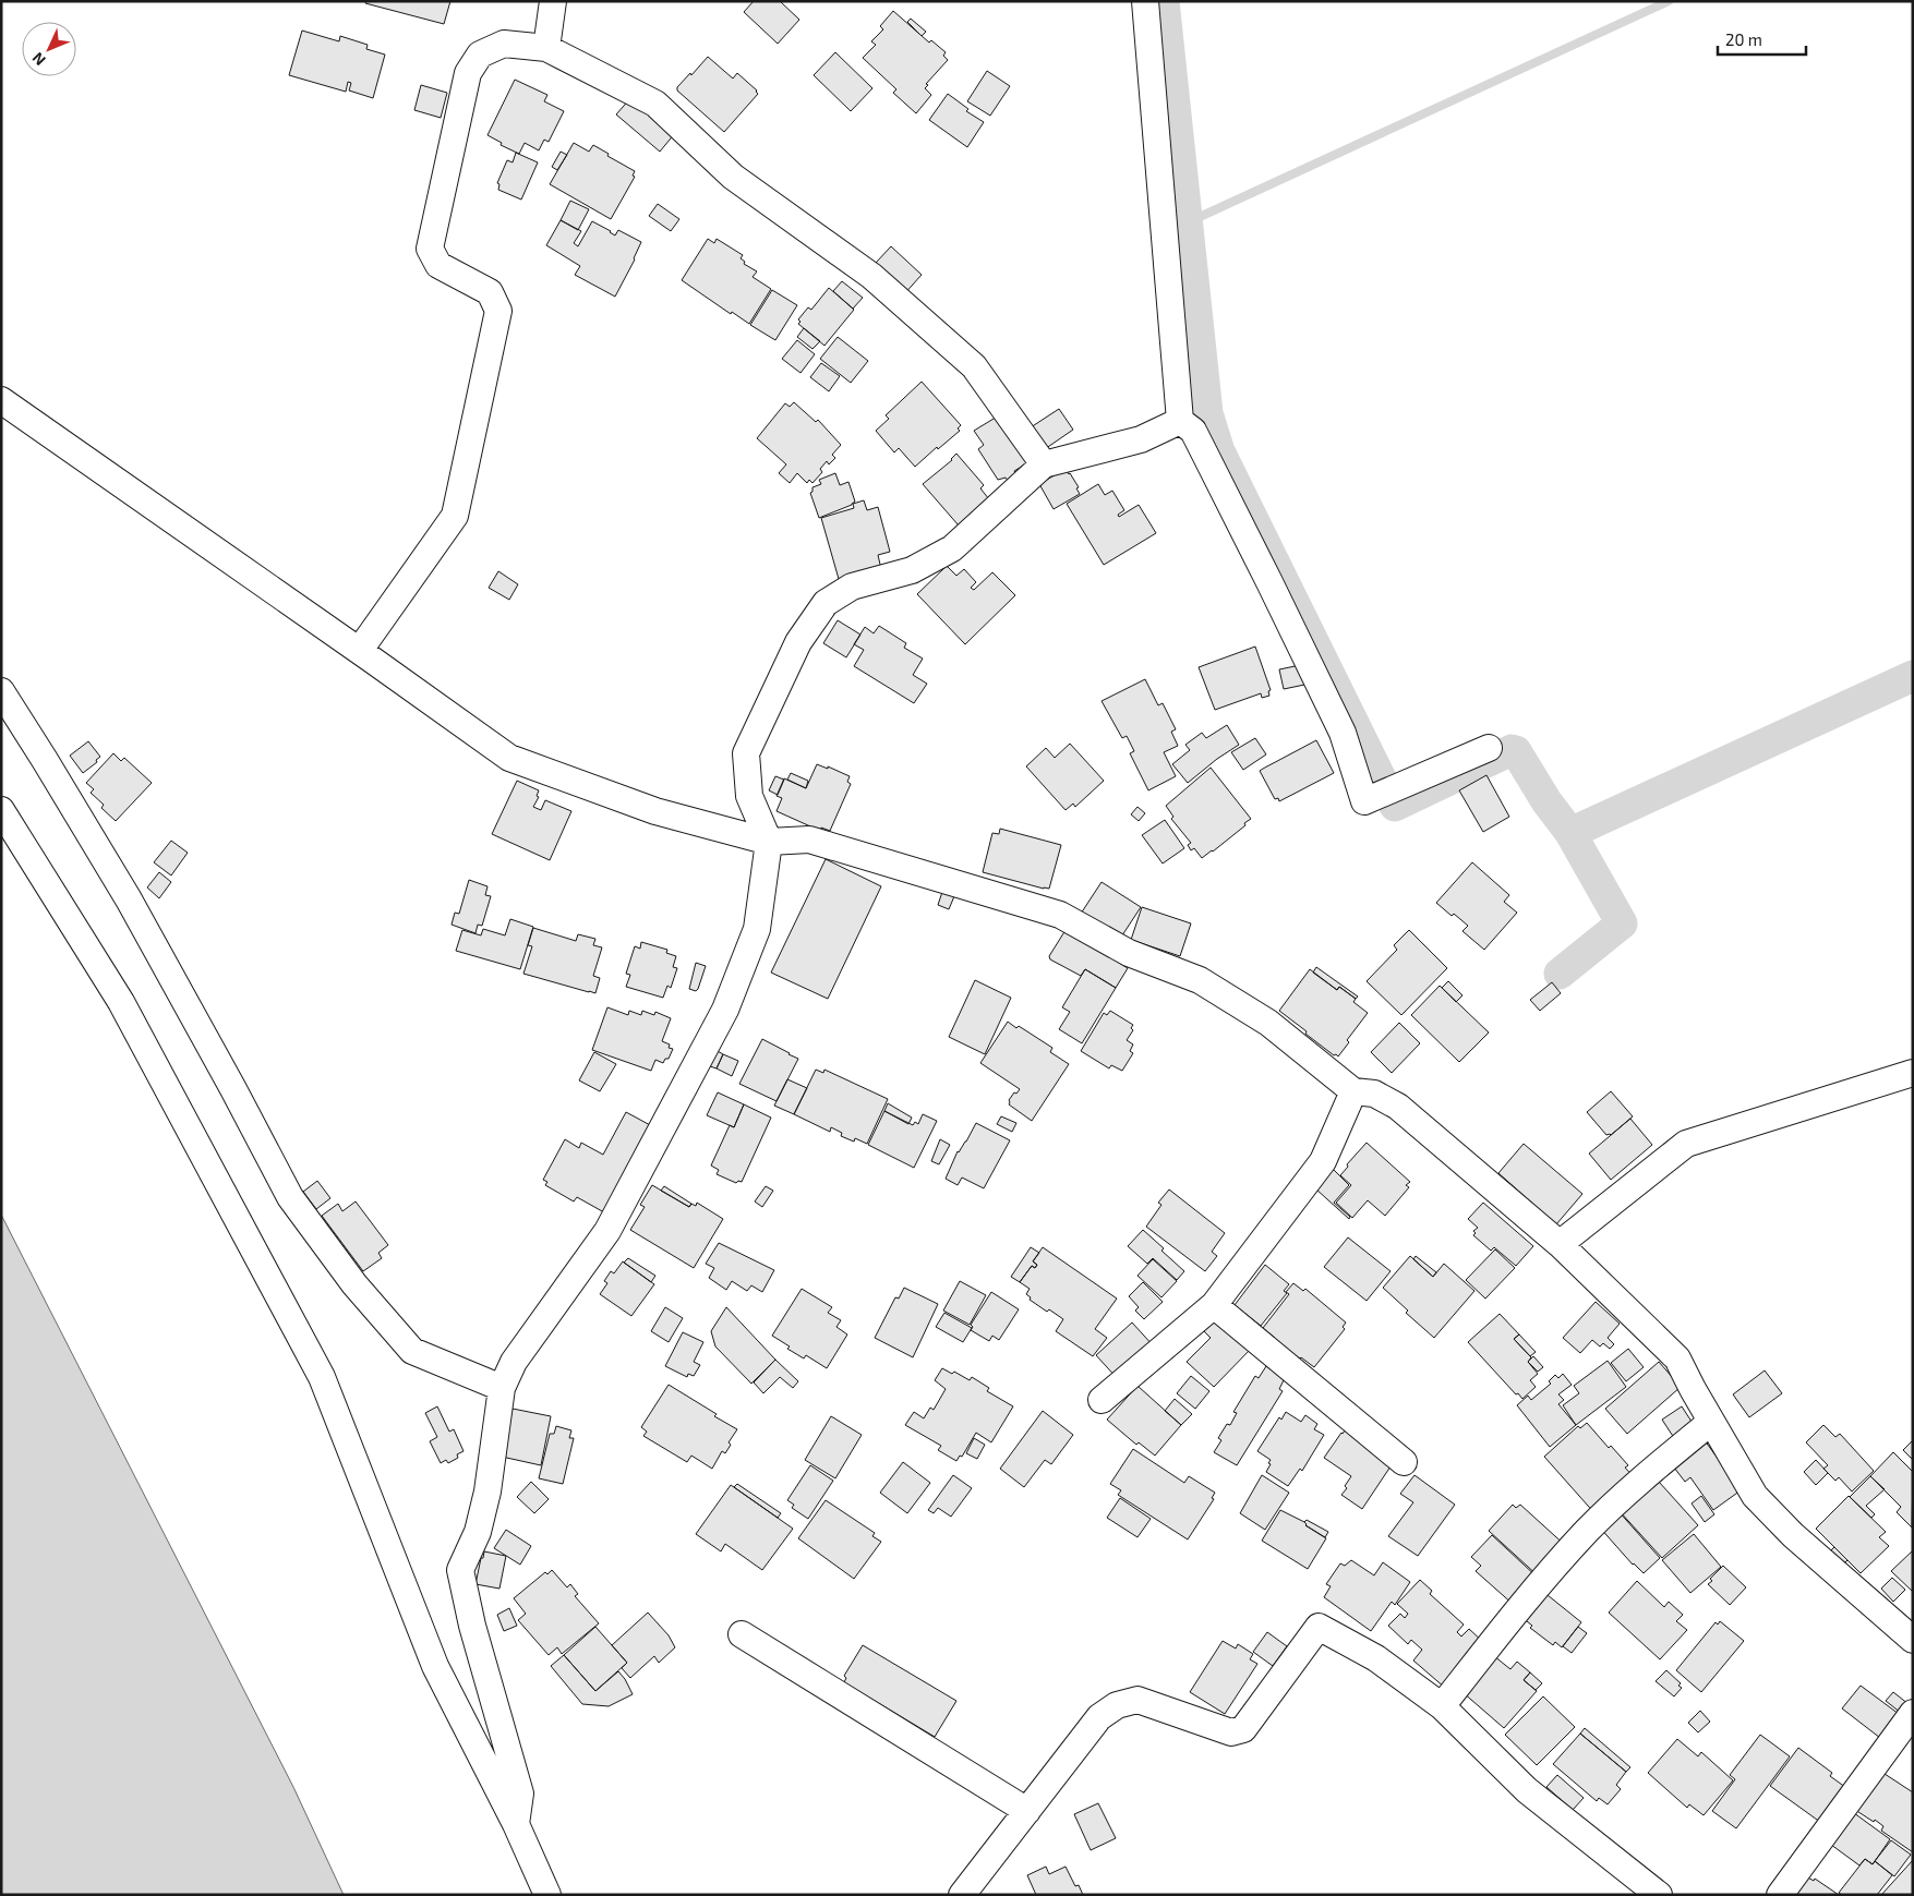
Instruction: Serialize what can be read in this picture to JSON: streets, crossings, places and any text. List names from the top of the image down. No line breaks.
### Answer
{"scale_bar":"20 m","north":"bottom left"}
